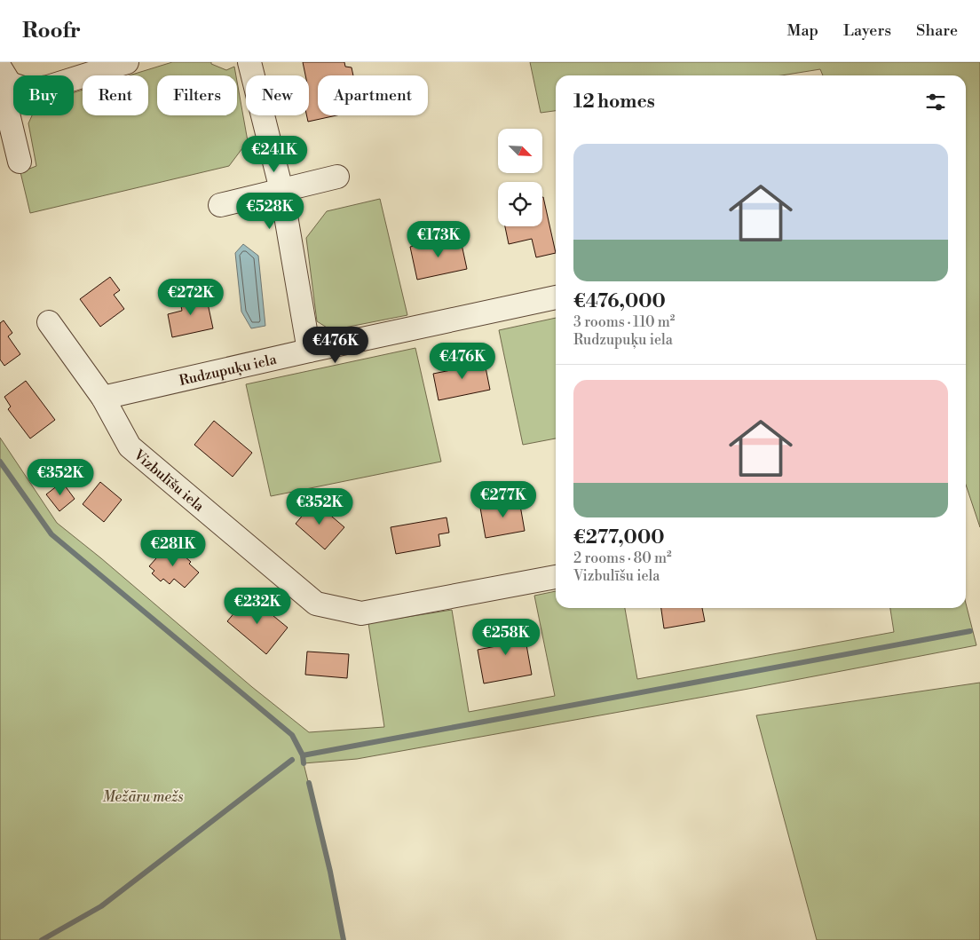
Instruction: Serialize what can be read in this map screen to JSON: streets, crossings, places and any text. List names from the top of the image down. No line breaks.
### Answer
{"streets":{"street":["Rudzupuķu iela","Vizbulīšu iela"]},"crossings":[["Rudzupuķu iela","Vizbulīšu iela"]],"parks":["Mežāru mežs"],"north":"bottom right","page":{"header":"Roofr","nav":["Map","Layers","Share"],"chip":["Buy","Rent","Filters","New","Apartment"],"heading":"12 homes","list":[{"name":"€476,000","note":"3 rooms · 110 m² · Rudzupuķu iela"},{"name":"€277,000","note":"2 rooms · 80 m² · Vizbulīšu iela"}],"price":["€241K","€528K","€173K","€272K","€476K","€476K","€352K","€277K","€352K","€281K","€232K","€258K"]}}
